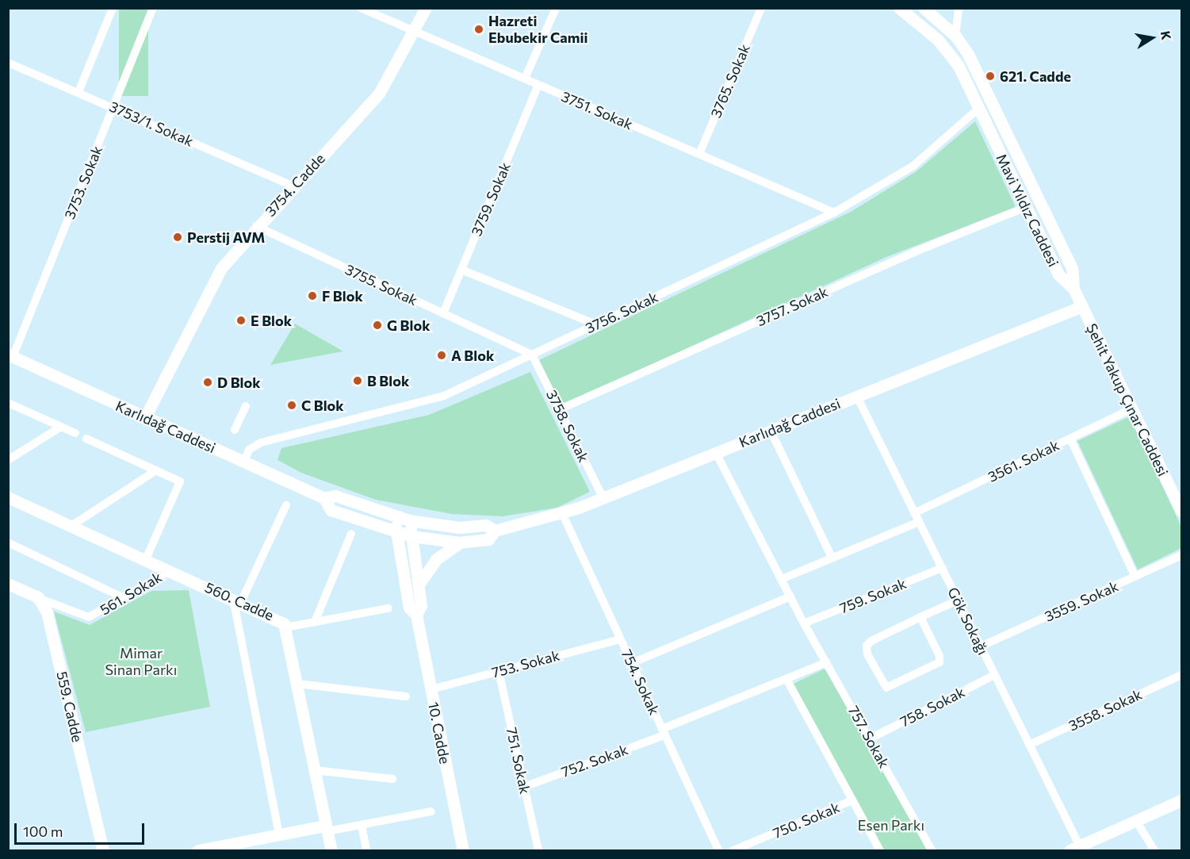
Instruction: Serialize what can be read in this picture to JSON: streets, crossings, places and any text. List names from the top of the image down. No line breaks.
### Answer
{"streets":{"main road":["3754. Cadde","Mavi Yıldız Caddesi","Şehit Yakup Çınar Caddesi","Karlıdağ Caddesi","560. Cadde","559. Cadde","10. Cadde"],"street":["3765. Sokak","3751. Sokak","3753/1. Sokak","3753. Sokak","3759. Sokak","3755. Sokak","3757. Sokak","3756. Sokak","3758. Sokak","3561. Sokak","561. Sokak","759. Sokak","3559. Sokak","Gök Sokağı","753. Sokak","754. Sokak","758. Sokak","3558. Sokak","757. Sokak","751. Sokak","752. Sokak","750. Sokak"]},"crossings":[["3765. Sokak","3751. Sokak"],["3751. Sokak","3754. Cadde"],["3751. Sokak","3759. Sokak"],["3751. Sokak","3756. Sokak"],["3753/1. Sokak","3753. Sokak"],["3753/1. Sokak","3754. Cadde"],["3753. Sokak","Karlıdağ Caddesi"],["3754. Cadde","3755. Sokak"],["3754. Cadde","Karlıdağ Caddesi"],["3759. Sokak","3755. Sokak"],["Mavi Yıldız Caddesi","3757. Sokak"],["Mavi Yıldız Caddesi","3756. Sokak"],["Mavi Yıldız Caddesi","Şehit Yakup Çınar Caddesi"],["3755. Sokak","3756. Sokak"],["3755. Sokak","3758. Sokak"],["3757. Sokak","3758. Sokak"],["3756. Sokak","Karlıdağ Caddesi"],["3756. Sokak","3758. Sokak"],["Şehit Yakup Çınar Caddesi","Karlıdağ Caddesi"],["Şehit Yakup Çınar Caddesi","3561. Sokak"],["Karlıdağ Caddesi","3758. Sokak"],["Karlıdağ Caddesi","Gök Sokağı"],["Karlıdağ Caddesi","754. Sokak"],["Karlıdağ Caddesi","10. Cadde"],["Karlıdağ Caddesi","757. Sokak"],["3561. Sokak","Gök Sokağı"],["561. Sokak","560. Cadde"],["561. Sokak","559. Cadde"],["759. Sokak","Gök Sokağı"],["759. Sokak","757. Sokak"],["3559. Sokak","Gök Sokağı"],["Gök Sokağı","758. Sokak"],["Gök Sokağı","3558. Sokak"],["753. Sokak","754. Sokak"],["753. Sokak","10. Cadde"],["753. Sokak","751. Sokak"],["754. Sokak","752. Sokak"],["758. Sokak","757. Sokak"],["757. Sokak","752. Sokak"],["751. Sokak","752. Sokak"]],"parks":["Mimar Sinan Parkı","Esen Parkı"],"places":["Hazreti Ebubekir Camii","621. Cadde","Perstij AVM","F Blok","E Blok","G Blok","A Blok","B Blok","D Blok","C Blok"],"scale_bar":"100 m","north":"right"}
